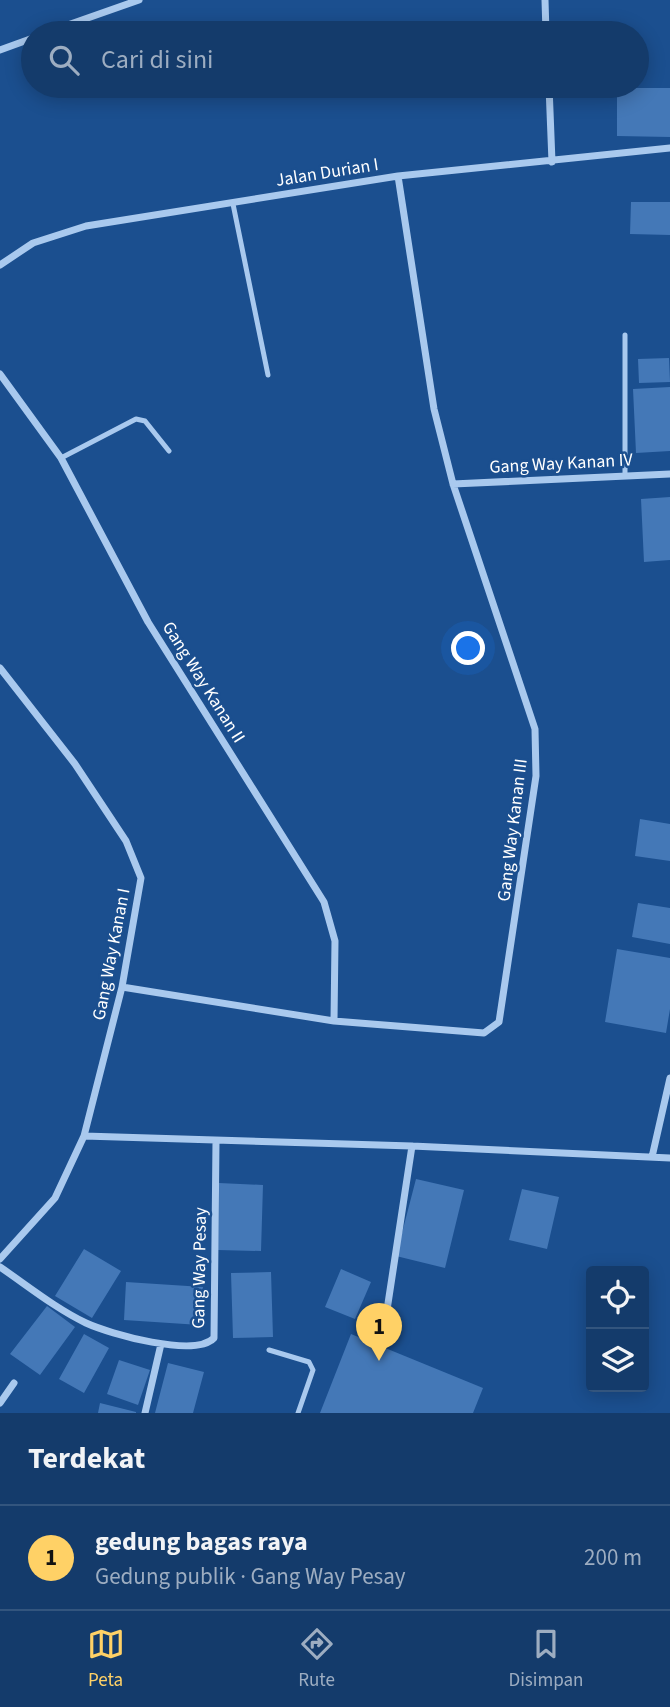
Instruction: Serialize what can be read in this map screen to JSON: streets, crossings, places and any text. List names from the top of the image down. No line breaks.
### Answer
{"streets":{"street":["Jalan Durian I","Gang Way Kanan IV","Gang Way Kanan II","Gang Way Kanan III","Gang Way Kanan I","Gang Way Pesay"]},"crossings":[["Jalan Durian I","Gang Way Kanan III"],["Gang Way Kanan IV","Gang Way Kanan III"],["Gang Way Kanan II","Gang Way Kanan III"],["Gang Way Kanan III","Gang Way Kanan I"]],"page":{"search":"Cari di sini","pins":"1","heading":"Terdekat","list":[{"mark":"1","name":"gedung bagas raya","note":"Gedung publik · Gang Way Pesay","value":"200 m"}],"nav":["Peta","Rute","Disimpan"]}}
